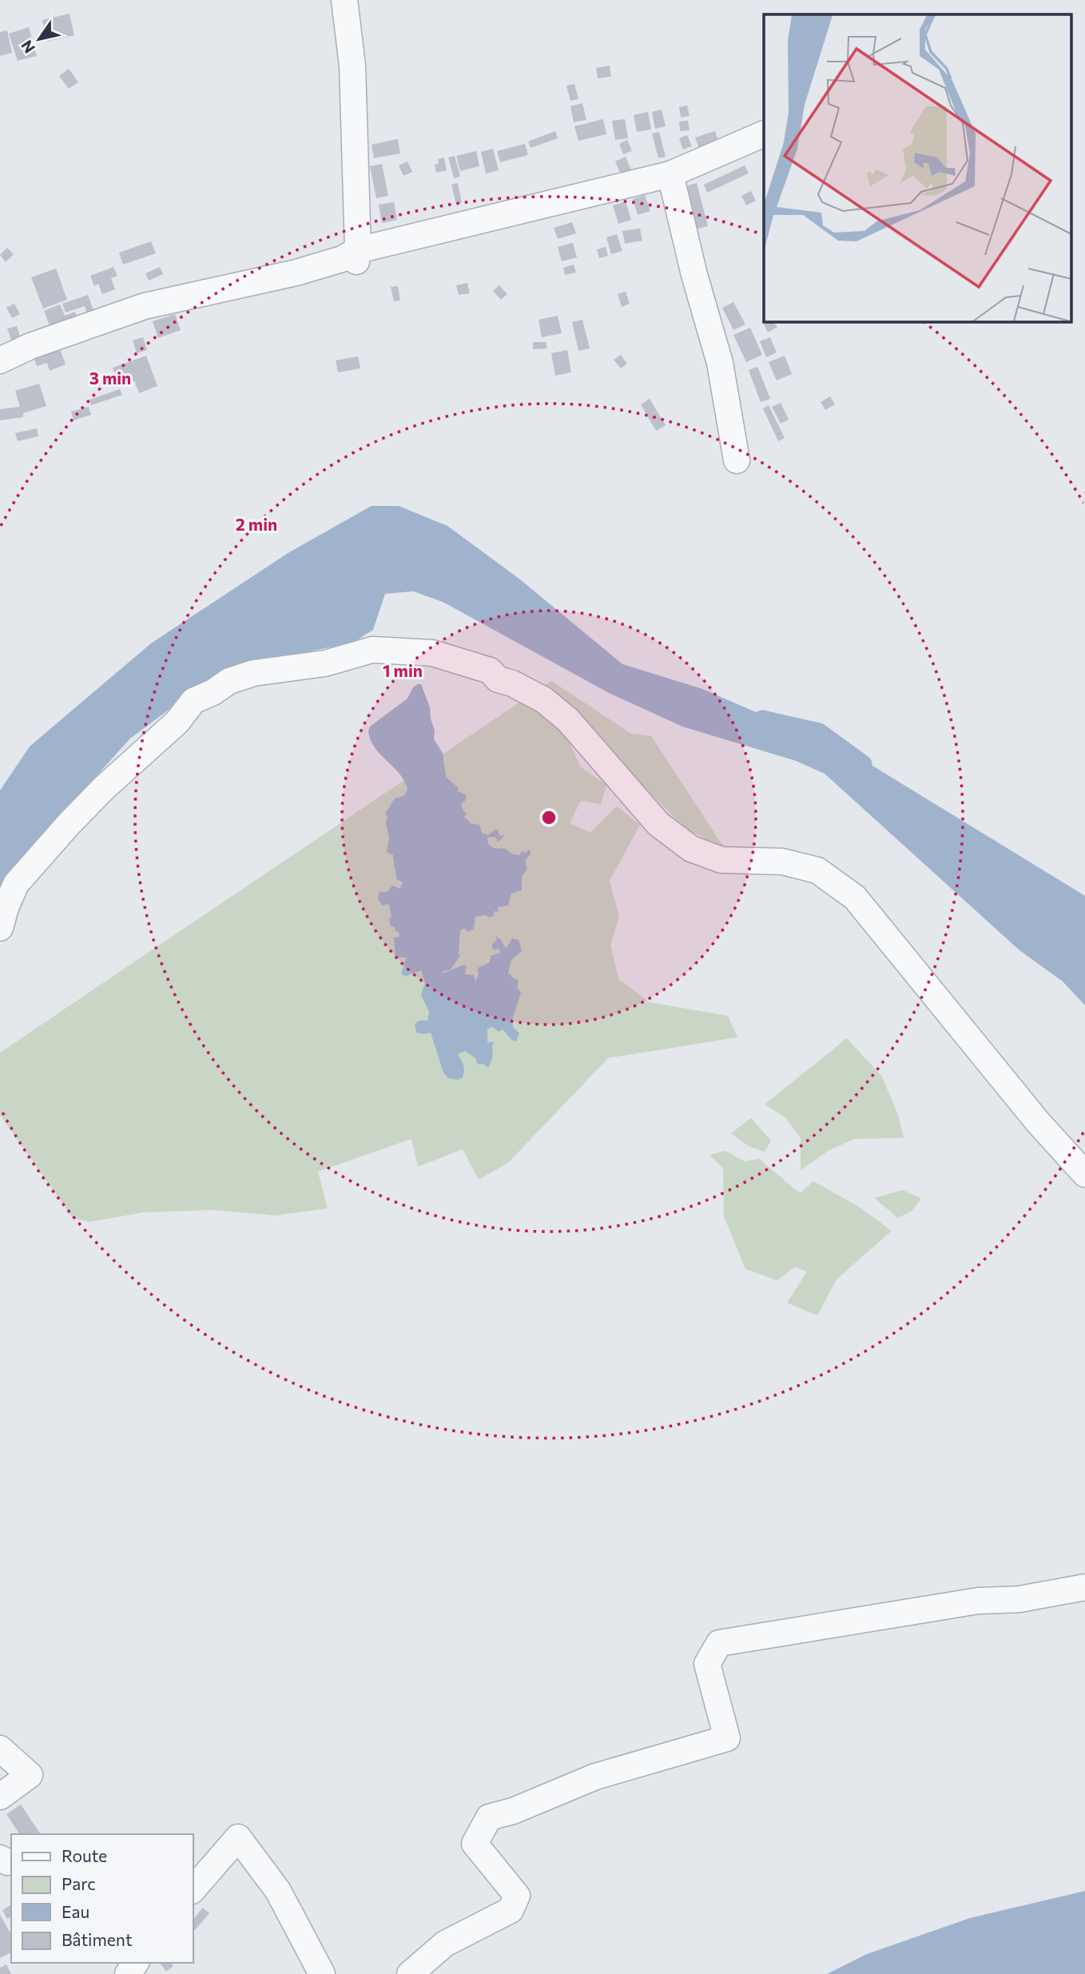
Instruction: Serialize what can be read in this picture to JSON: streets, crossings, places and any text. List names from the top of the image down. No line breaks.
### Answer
{"legend":["Route","Parc","Eau","Bâtiment"],"north":"bottom left","rings":["3 min","2 min","1 min"]}
